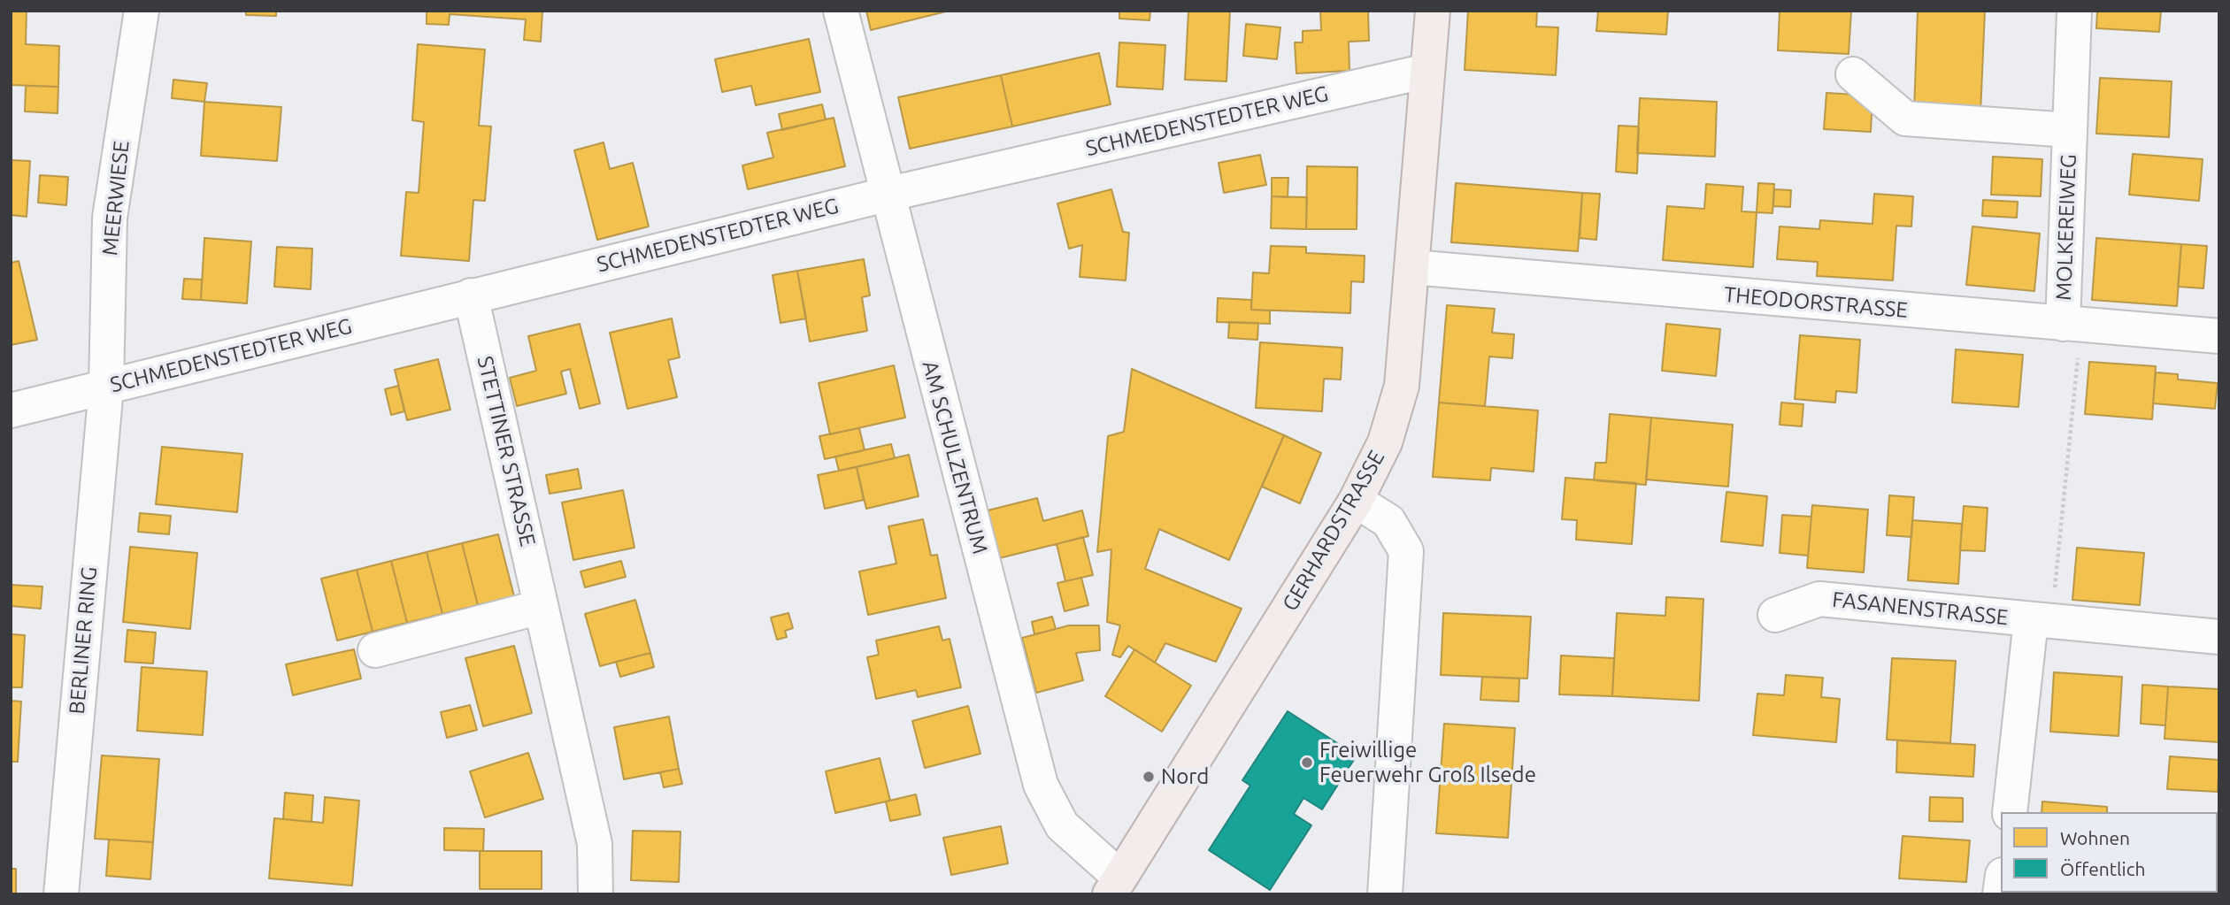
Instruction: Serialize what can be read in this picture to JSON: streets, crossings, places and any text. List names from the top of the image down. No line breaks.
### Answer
{"streets":{"main road":["GERHARDSTRASSE"],"street":["SCHMEDENSTEDTER WEG","MEERWIESE","MOLKEREIWEG","THEODORSTRASSE","STETTINER STRASSE","AM SCHULZENTRUM","FASANENSTRASSE","BERLINER RING"]},"crossings":[["SCHMEDENSTEDTER WEG","MEERWIESE"],["SCHMEDENSTEDTER WEG","STETTINER STRASSE"],["SCHMEDENSTEDTER WEG","AM SCHULZENTRUM"],["SCHMEDENSTEDTER WEG","GERHARDSTRASSE"],["SCHMEDENSTEDTER WEG","BERLINER RING"],["MEERWIESE","BERLINER RING"],["MOLKEREIWEG","THEODORSTRASSE"],["THEODORSTRASSE","GERHARDSTRASSE"],["AM SCHULZENTRUM","GERHARDSTRASSE"]],"places":["Freiwillige Feuerwehr Groß Ilsede","Nord"],"legend":["Wohnen","Öffentlich"]}
